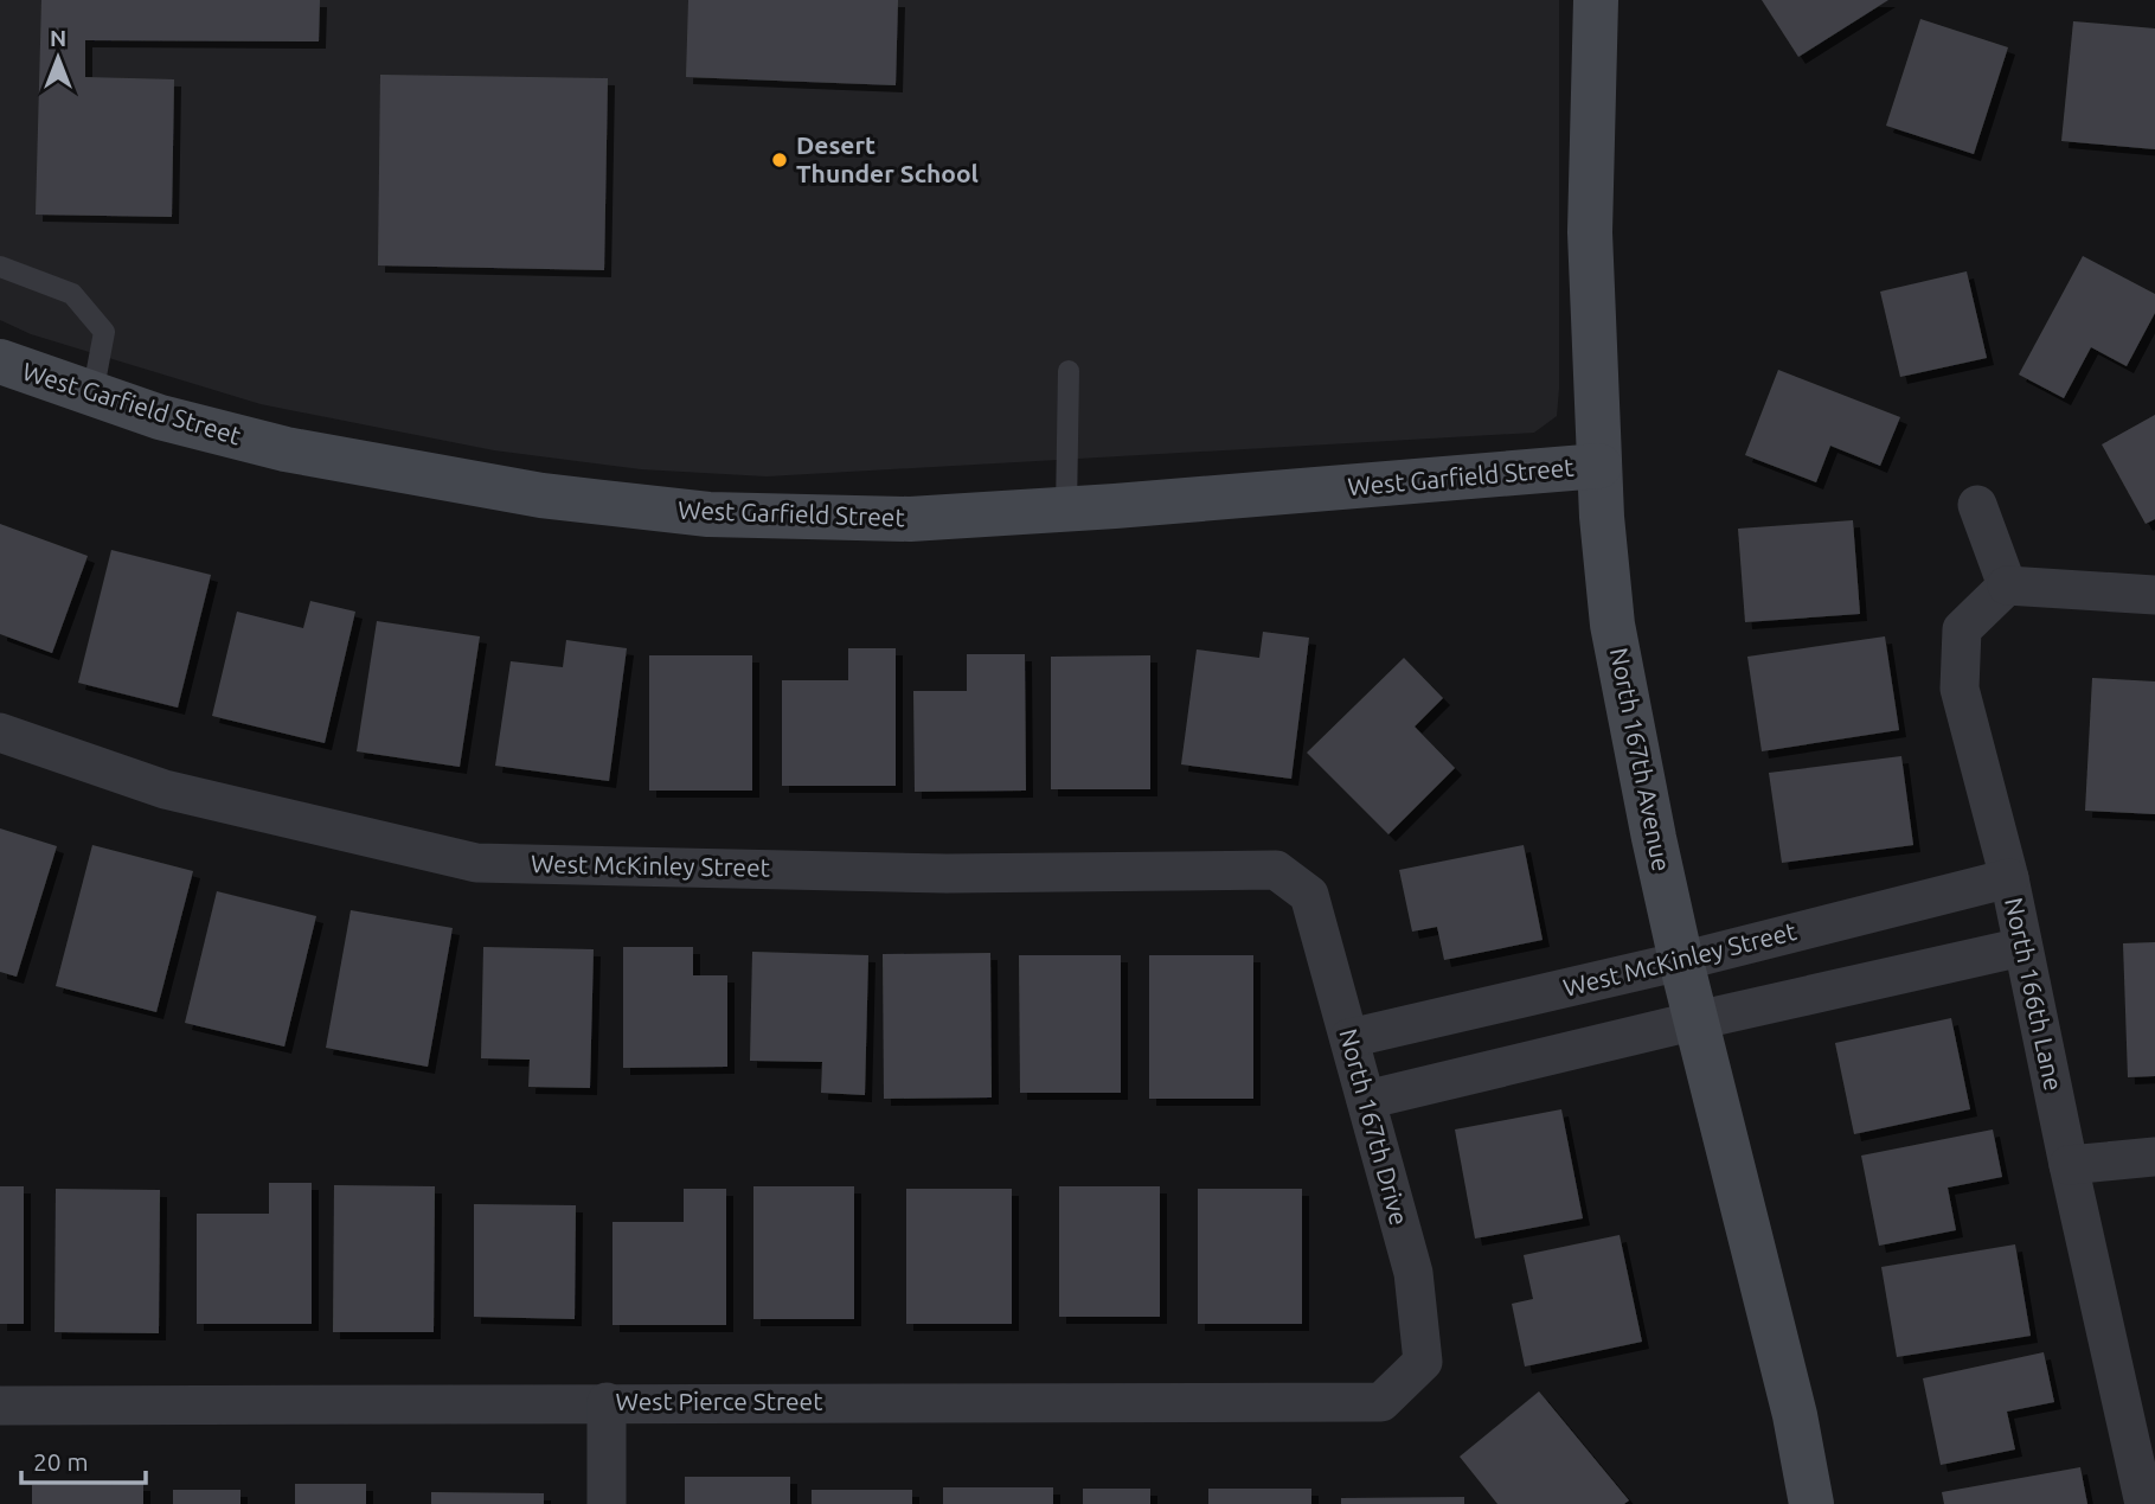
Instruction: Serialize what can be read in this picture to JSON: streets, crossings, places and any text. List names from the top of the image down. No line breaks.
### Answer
{"streets":{"street":["West Garfield Street","North 167th Avenue","West McKinley Street","North 166th Lane","North 167th Drive","West Pierce Street"]},"crossings":[["West Garfield Street","North 167th Avenue"],["North 167th Avenue","West McKinley Street"],["West McKinley Street","North 166th Lane"],["West McKinley Street","North 167th Drive"],["North 167th Drive","West Pierce Street"]],"places":["Desert Thunder School"],"scale_bar":"20 m","north":"top"}
